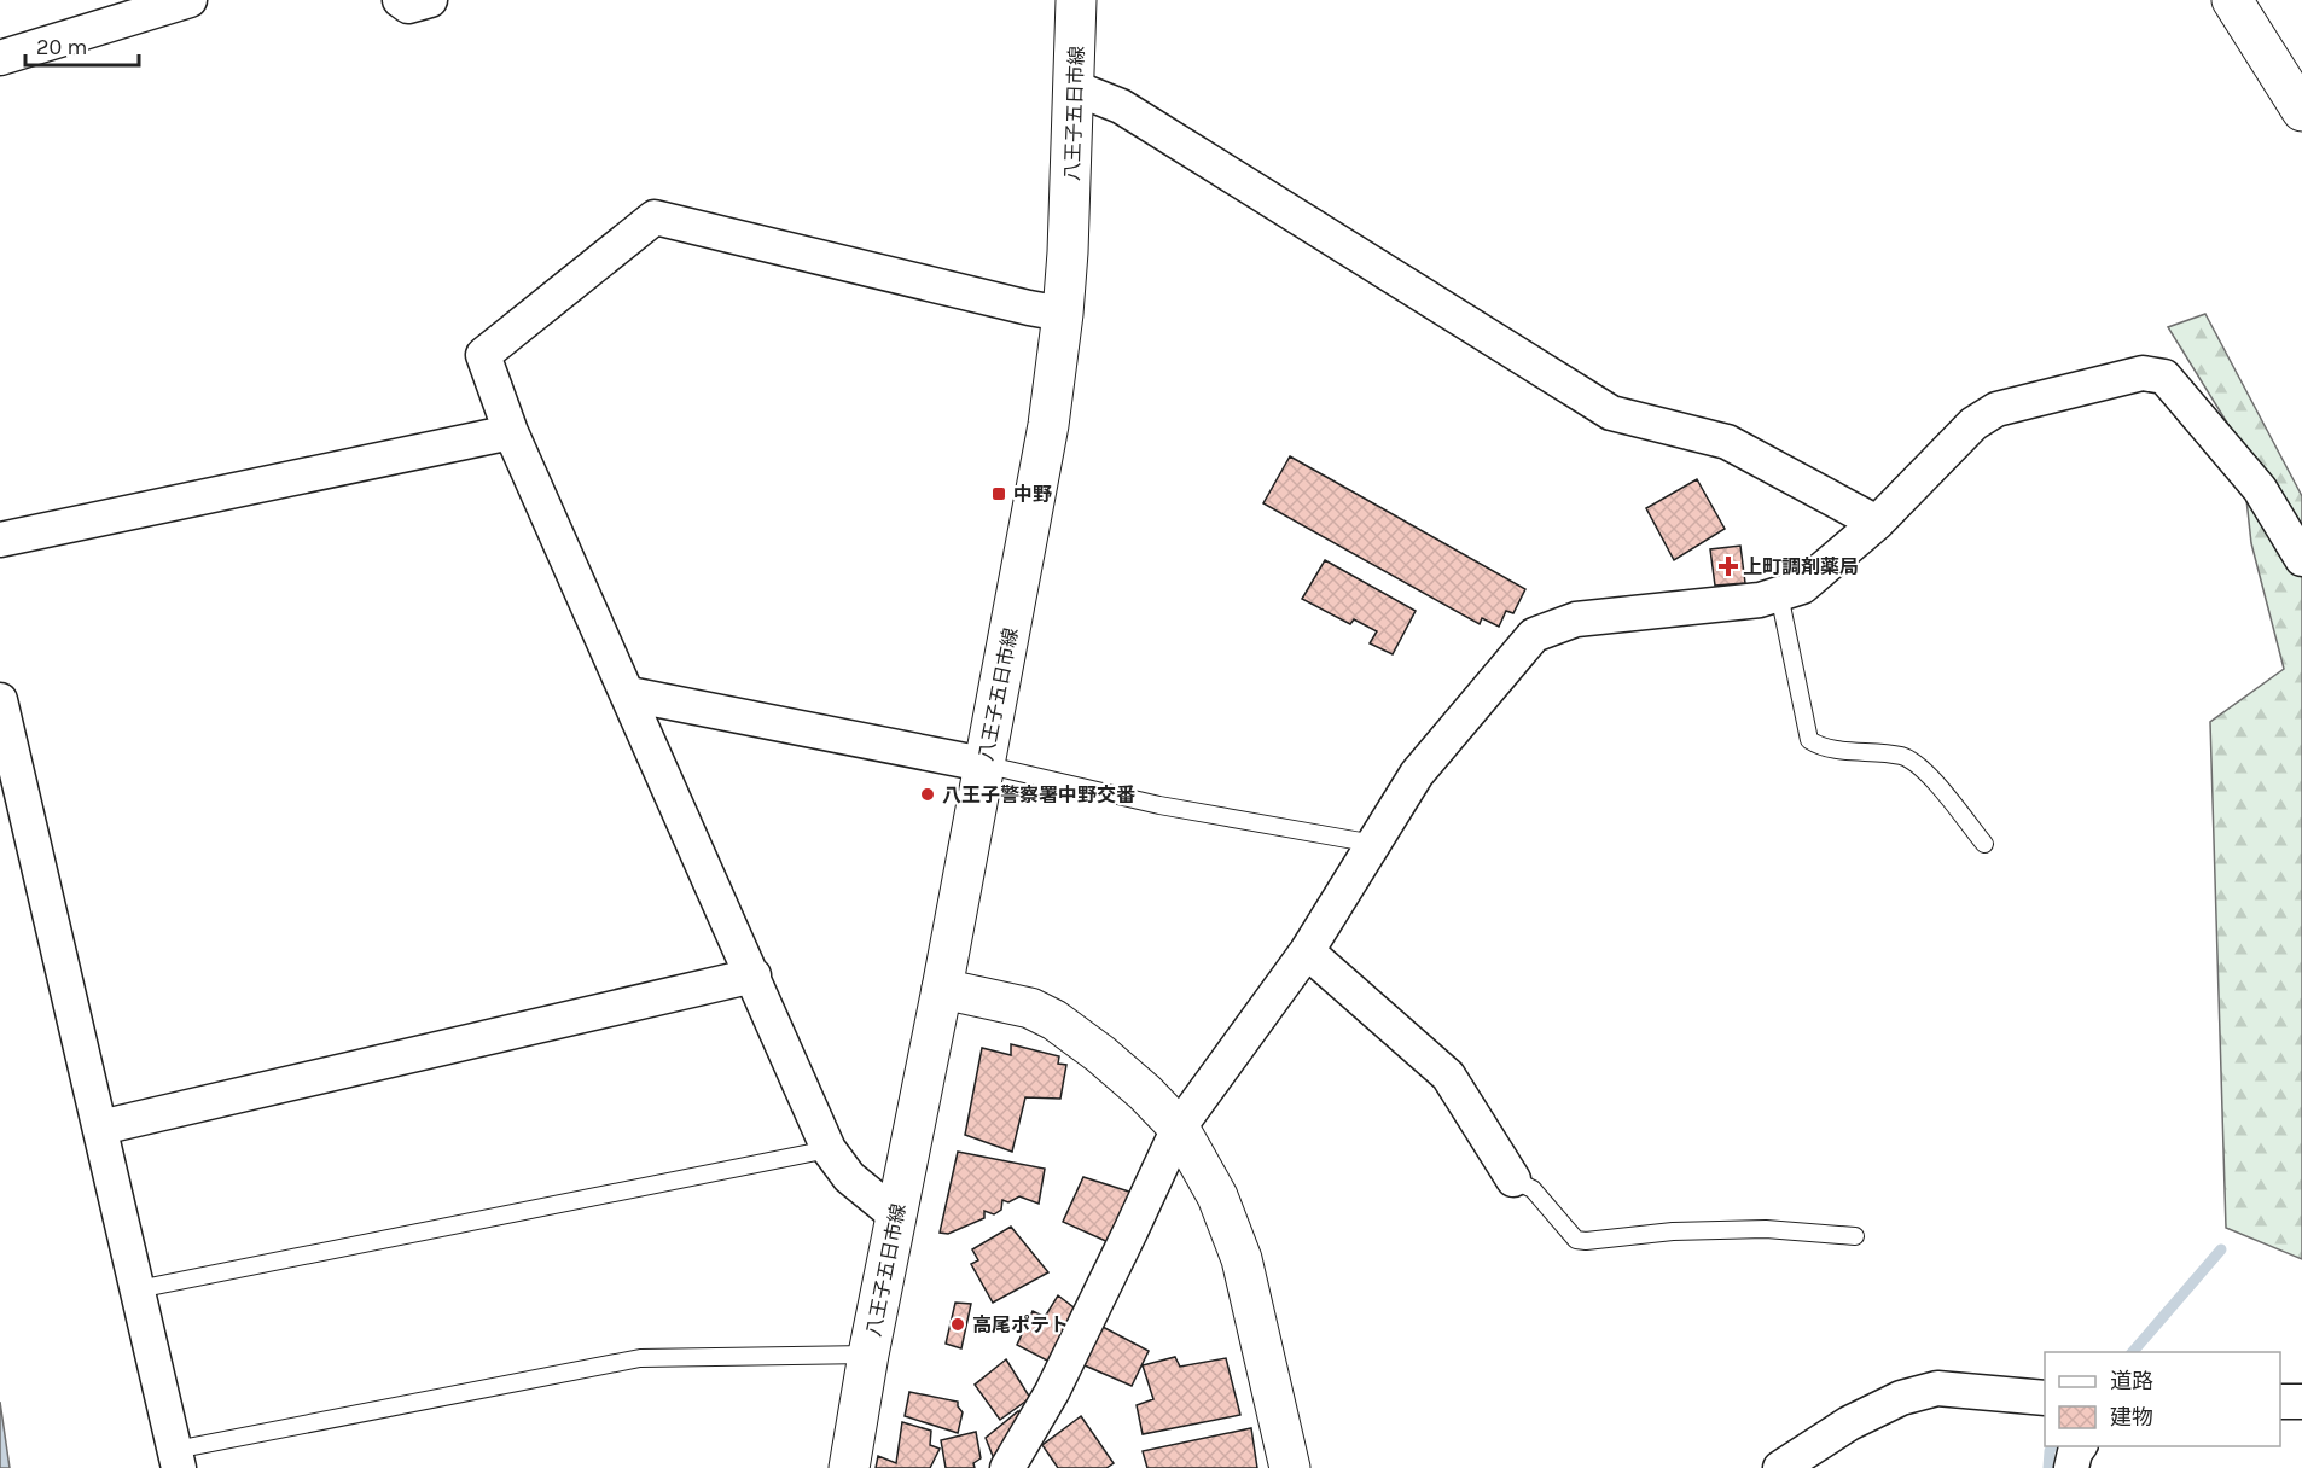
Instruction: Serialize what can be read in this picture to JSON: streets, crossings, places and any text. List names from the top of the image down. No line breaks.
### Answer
{"streets":{"main road":["八王子五日市線"]},"places":{"transit":["中野"],"health":["上町調剤薬局"],"other":["八王子警察署中野交番","高尾ポテト"]},"legend":["道路","建物"],"scale_bar":"20 m"}
